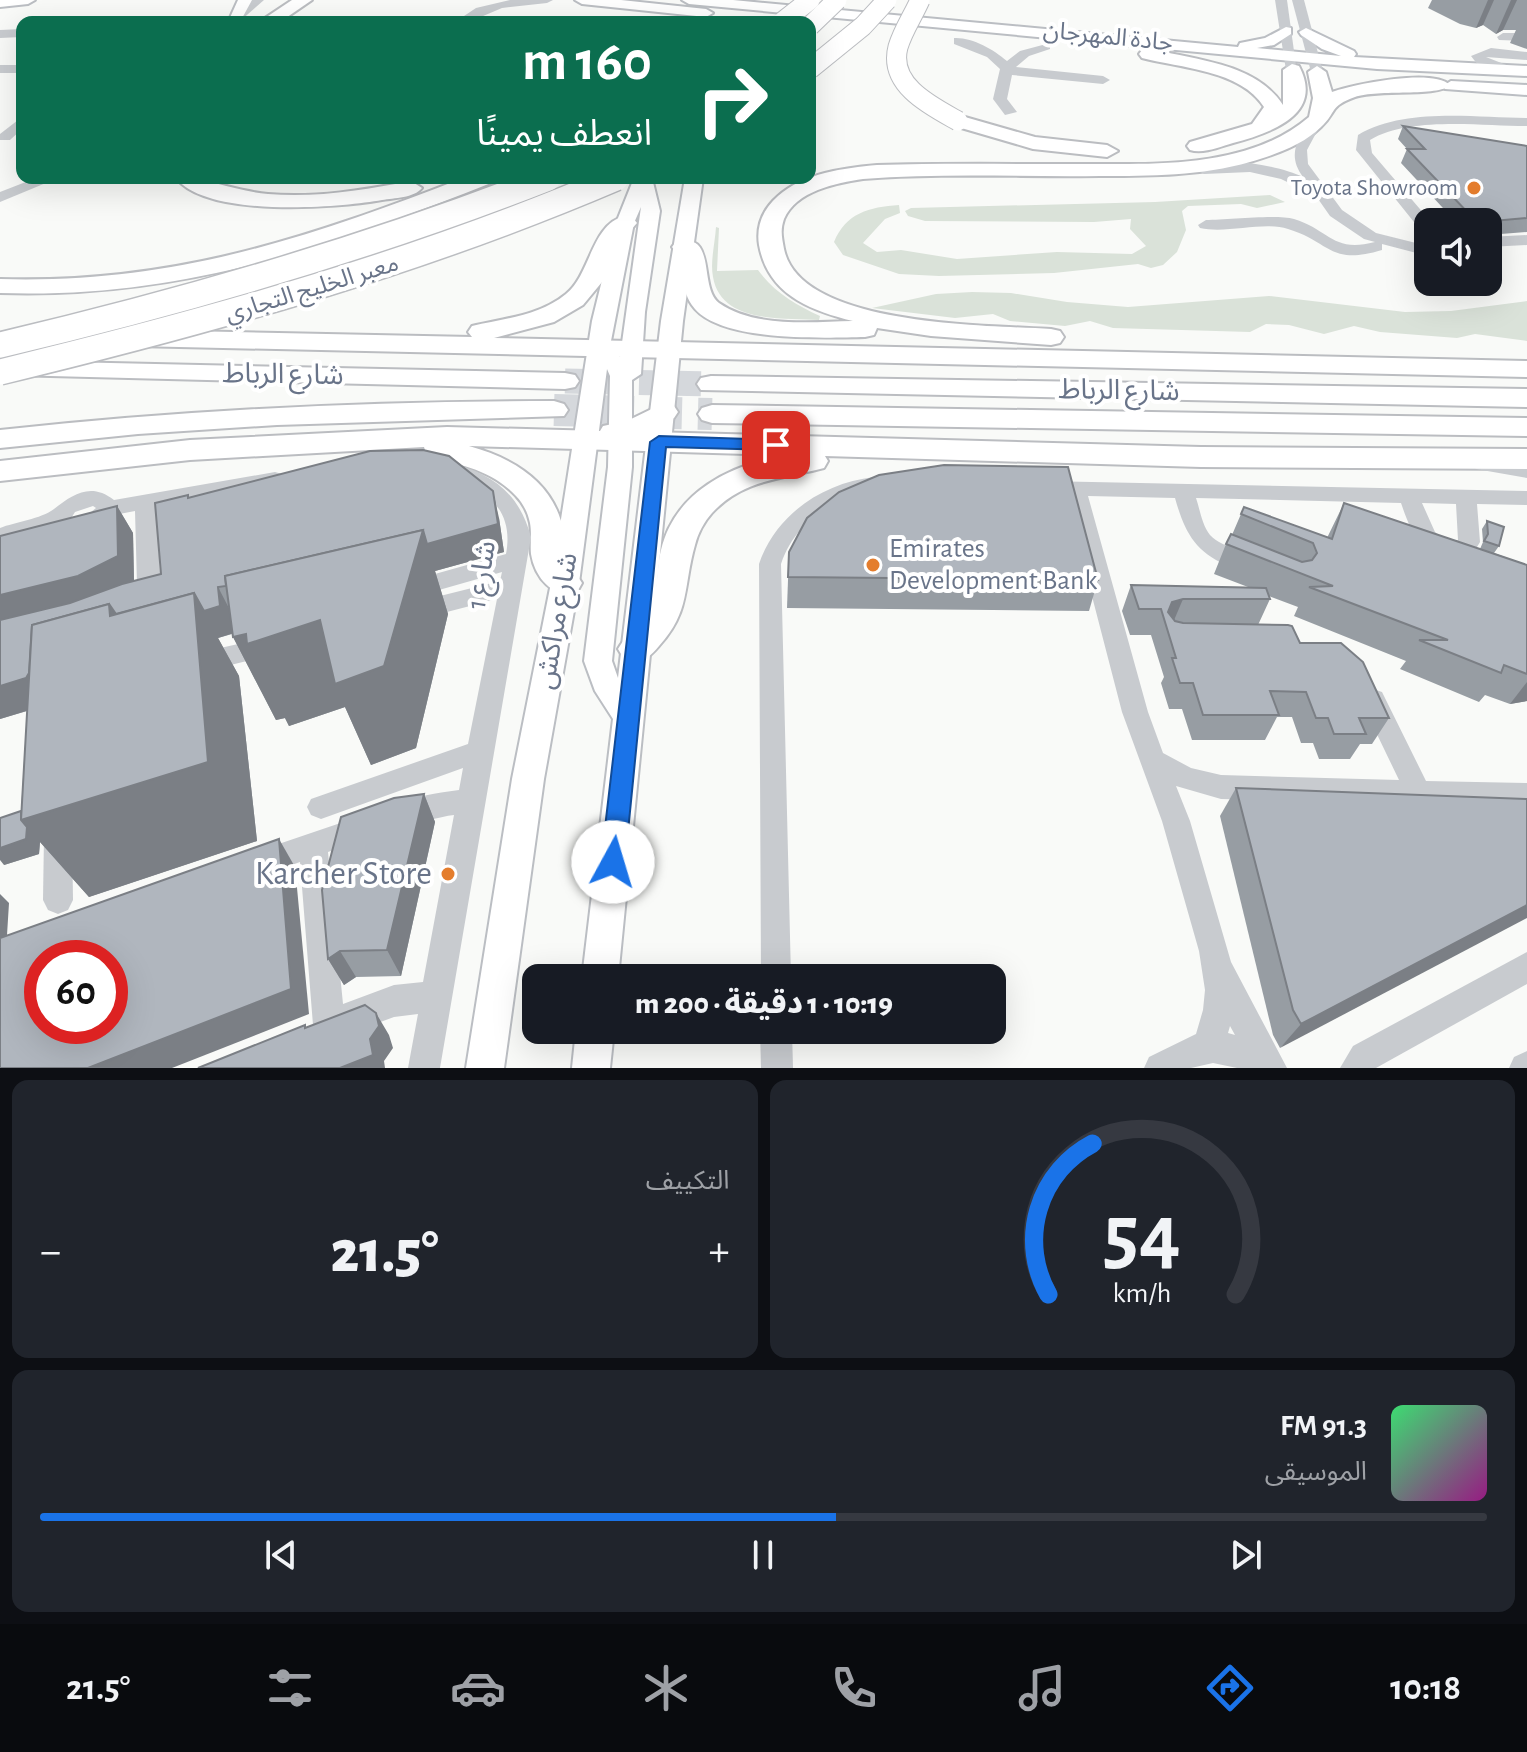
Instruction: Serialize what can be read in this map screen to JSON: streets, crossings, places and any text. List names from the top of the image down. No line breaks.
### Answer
{"streets":{"highway":["معبر الخليج التجاري","شارع الرباط"],"main road":["جادة المهرجان","شارع مراكش"],"street":["شارع 1"]},"crossings":[["معبر الخليج التجاري","شارع الرباط"]],"places":["Toyota Showroom","Emirates Development Bank","Karcher Store"],"page":{"turn":["160 m","انعطف يمينًا"],"limit":"60","trip":"10:19 · 1 دقيقة · 200 m","tile":"التكييف","heat":["−","21.5°","+"],"song":["91.3 FM","الموسيقى"],"tabs":["10:18","21.5°"],"gauge":["54","km/h"]}}
